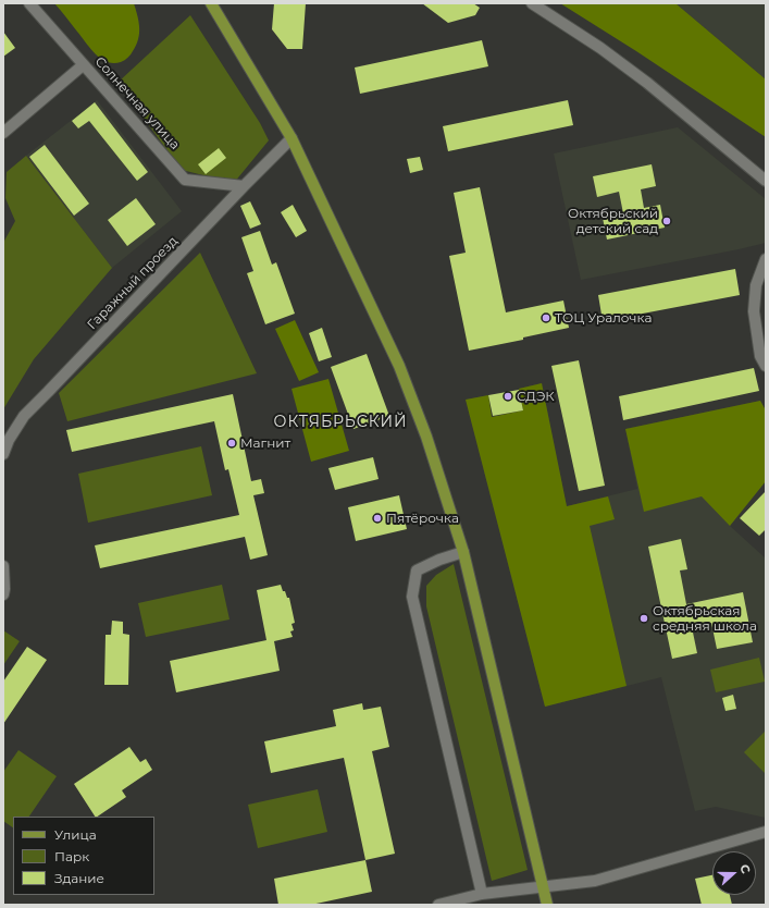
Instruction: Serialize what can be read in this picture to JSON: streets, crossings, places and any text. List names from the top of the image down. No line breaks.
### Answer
{"streets":{"street":["Солнечная улица","Гаражный проезд"]},"crossings":[["Солнечная улица","Гаражный проезд"]],"districts":["ОКТЯБРЬСКИЙ"],"places":["Октябрьский детский сад","ТОЦ Уралочка","СДЭК","Магнит","Пятёрочка","Октябрьская средняя школа"],"legend":["Улица","Парк","Здание"],"north":"right"}
